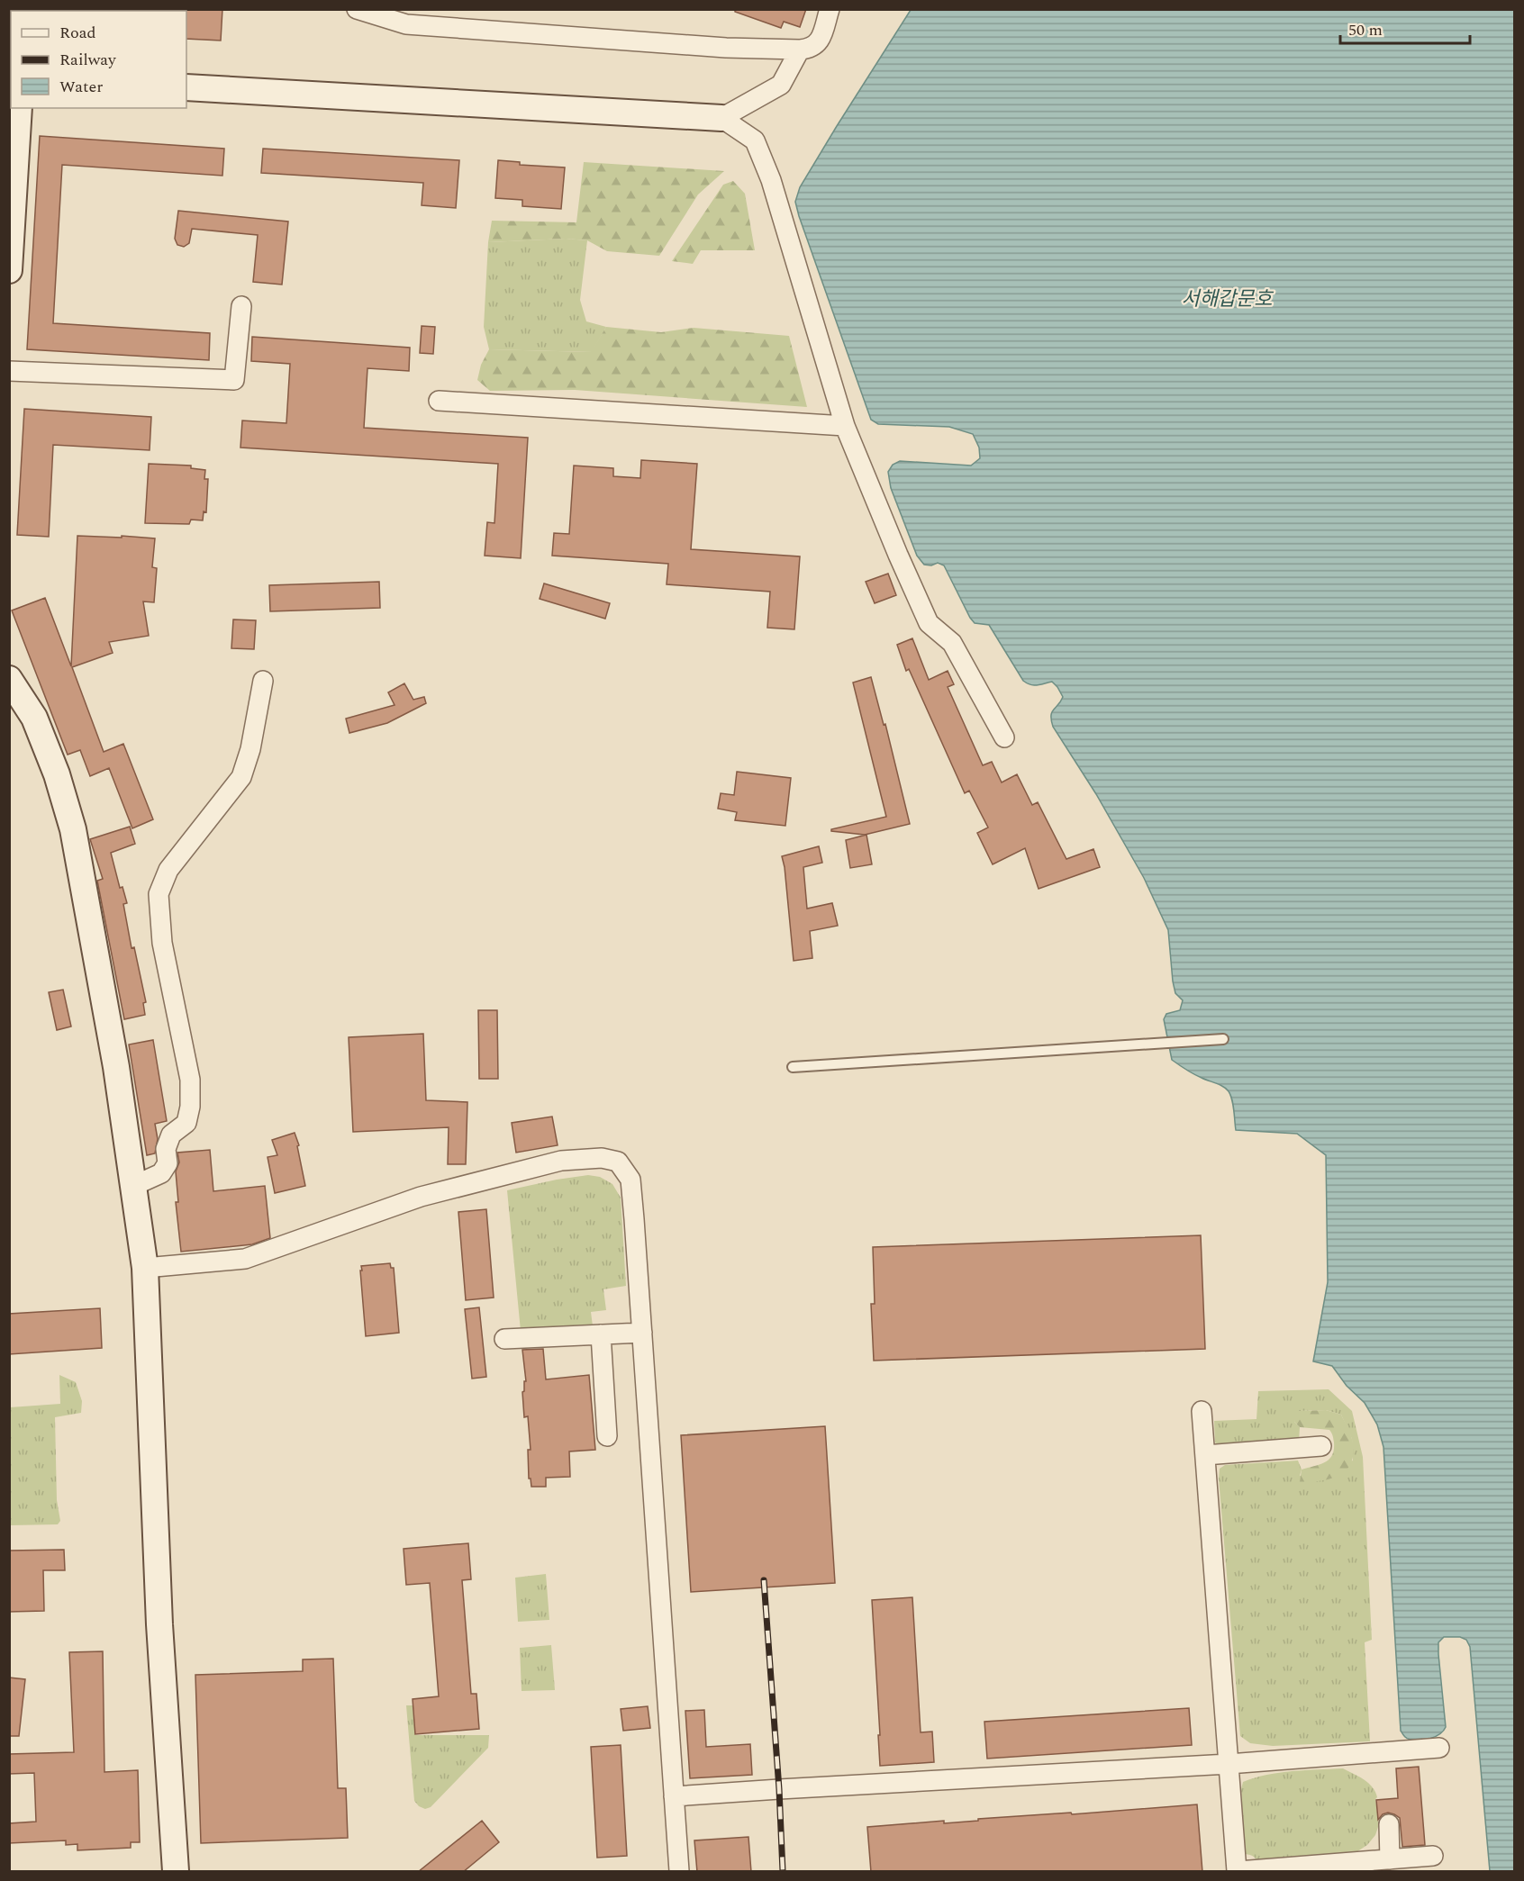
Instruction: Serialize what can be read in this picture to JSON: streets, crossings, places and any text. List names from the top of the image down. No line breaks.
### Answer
{"water":["서해갑문호"],"legend":["Road","Railway","Water"],"scale_bar":"50 m"}
